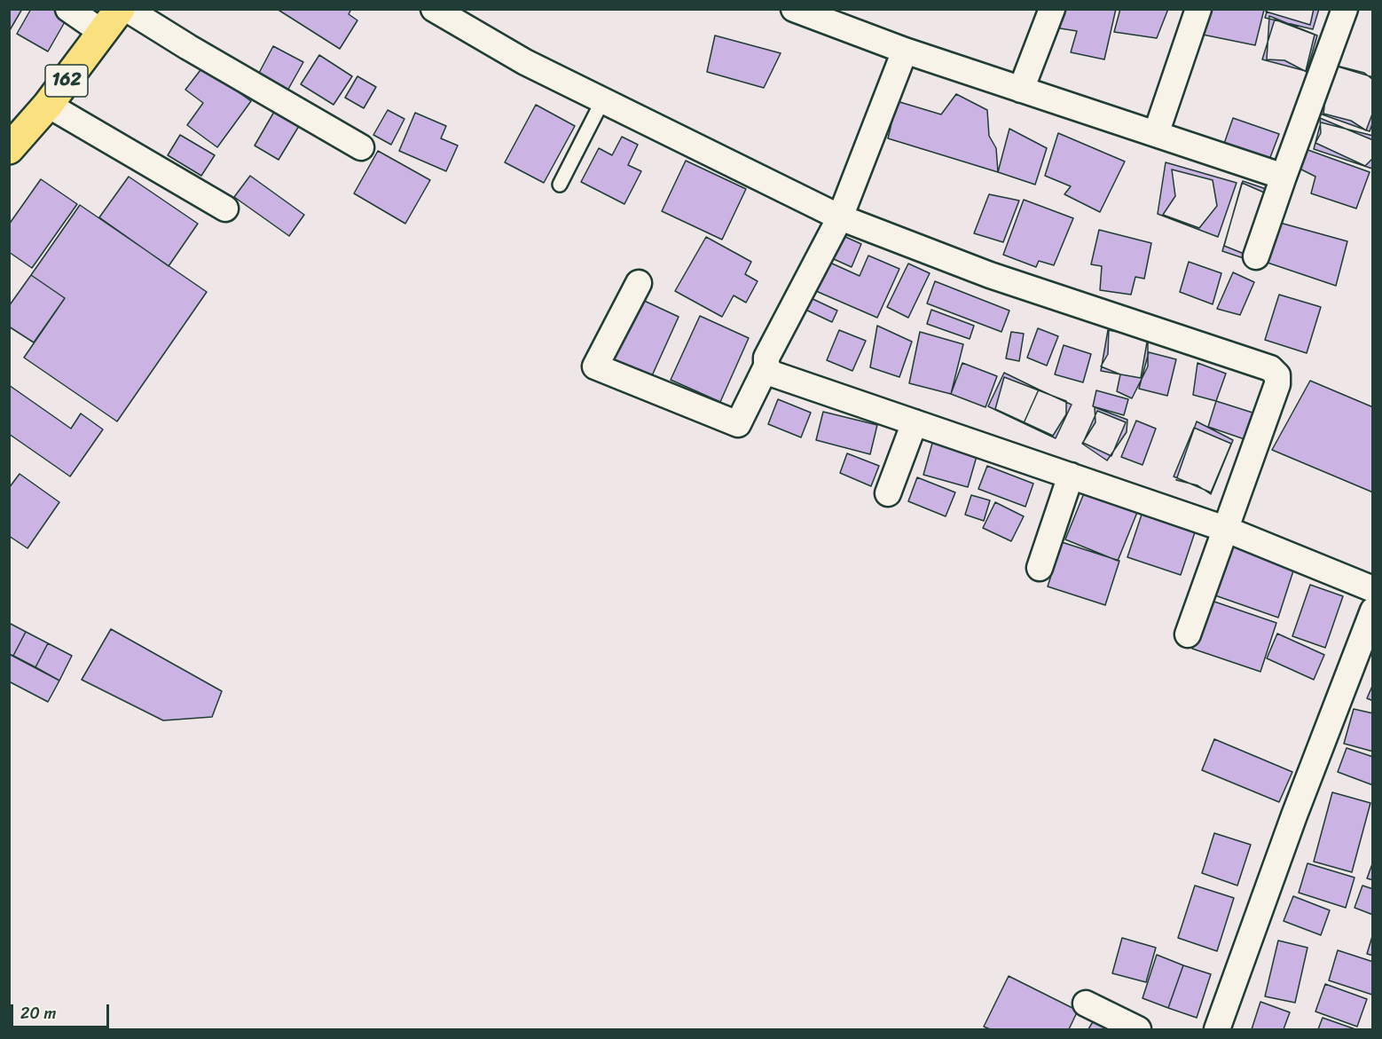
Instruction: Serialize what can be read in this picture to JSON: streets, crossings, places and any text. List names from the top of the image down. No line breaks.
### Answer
{"streets":{"main road":["162"]},"scale_bar":"20 m"}
